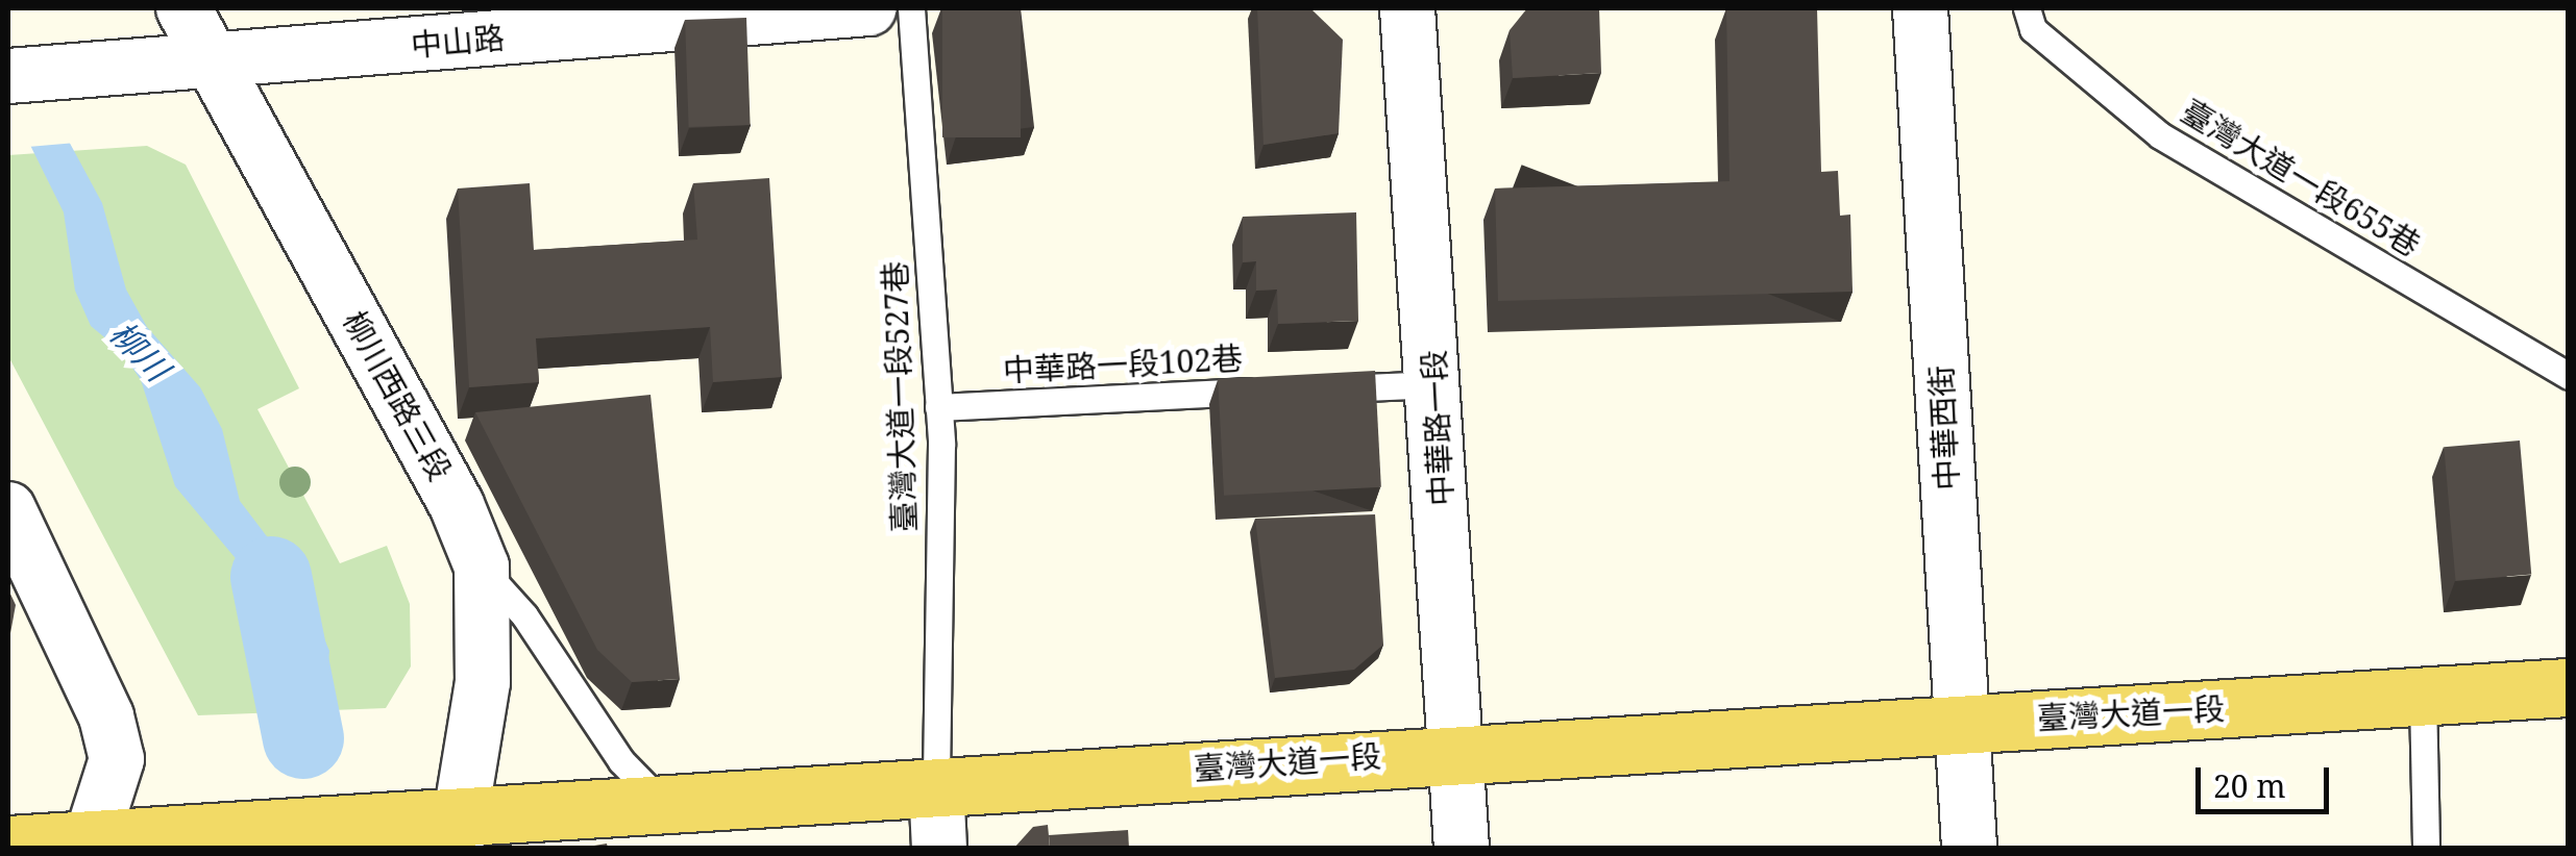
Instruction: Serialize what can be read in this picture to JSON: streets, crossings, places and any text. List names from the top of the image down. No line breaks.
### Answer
{"streets":{"main road":["臺灣大道一段"],"street":["中山路","柳川西路三段","中華路一段","中華西街"],"lane":["臺灣大道一段655巷","中華路一段102巷","臺灣大道一段527巷"]},"crossings":[["中山路","柳川西路三段"],["中華路一段102巷","臺灣大道一段527巷"],["柳川西路三段","臺灣大道一段"],["臺灣大道一段527巷","臺灣大道一段"],["中華路一段","臺灣大道一段"],["中華西街","臺灣大道一段"]],"water":["柳川"],"scale_bar":"20 m"}
